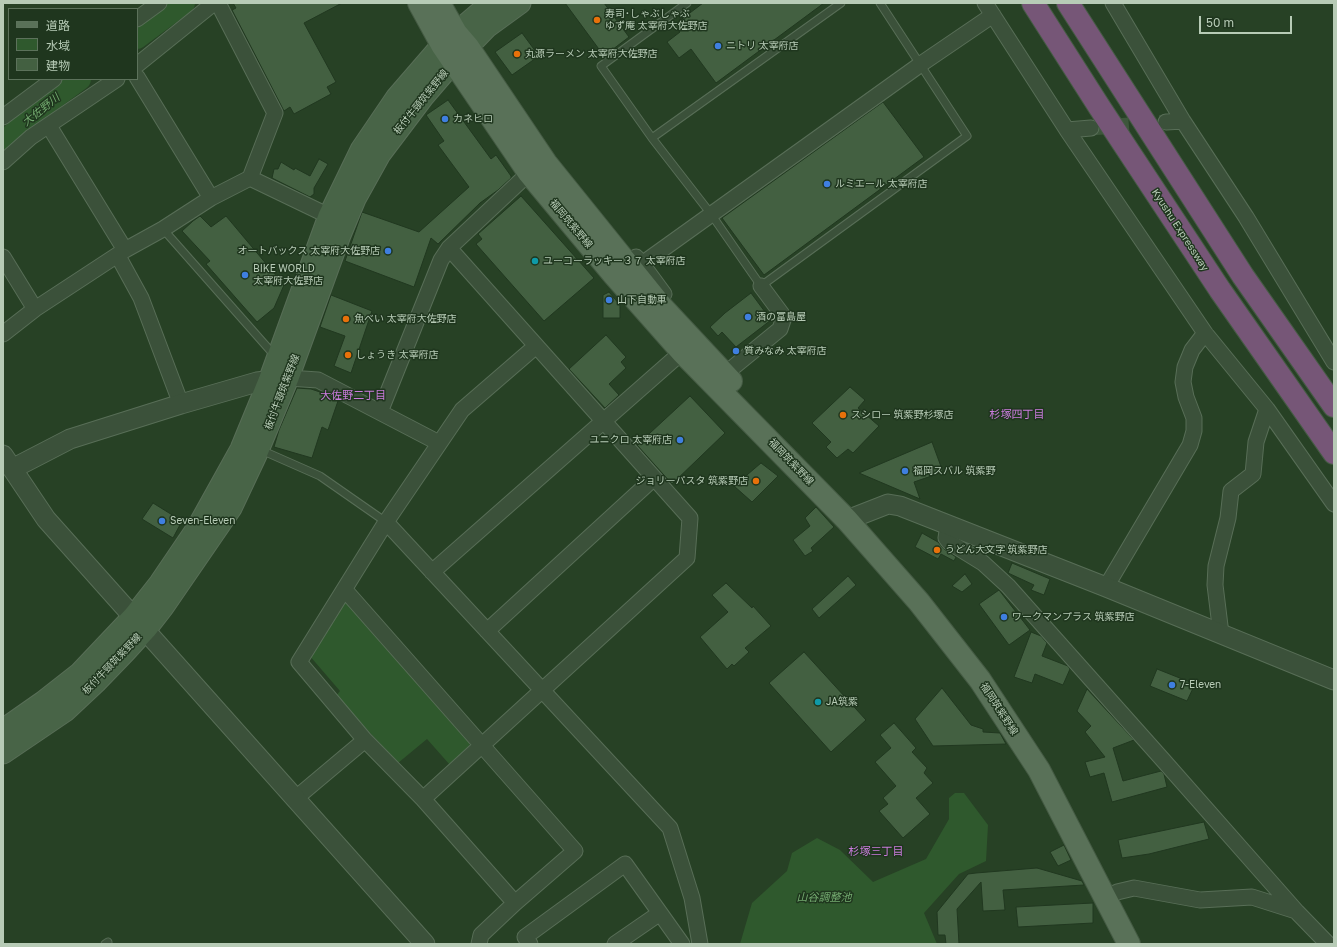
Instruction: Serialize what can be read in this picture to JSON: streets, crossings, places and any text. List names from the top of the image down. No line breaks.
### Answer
{"streets":{"highway":["Kyushu Expressway"],"main road":["板付牛頸筑紫野線","福岡筑紫野線"]},"crossings":[["板付牛頸筑紫野線","福岡筑紫野線"]],"districts":["大佐野二丁目","杉塚四丁目","杉塚三丁目"],"water":["大佐野川","山谷調整池"],"places":["寿司･しゃぶしゃぶ ゆず庵 太宰府大佐野店","ニトリ 太宰府店","丸源ラーメン 太宰府大佐野店","カネヒロ","ルミエール 太宰府店","オートバックス 太宰府大佐野店","ユーコーラッキー３７ 太宰府店","BIKE WORLD 太宰府大佐野店","山下自動車","酒の富島屋","魚べい 太宰府大佐野店","質みなみ 太宰府店","しょうき 太宰府店","スシロー 筑紫野杉塚店","ユニクロ 太宰府店","福岡スバル 筑紫野","ジョリーパスタ 筑紫野店","Seven-Eleven","うどん大文字 筑紫野店","ワークマンプラス 筑紫野店","7-Eleven","JA筑紫"],"legend":["道路","水域","建物"],"scale_bar":"50 m"}
